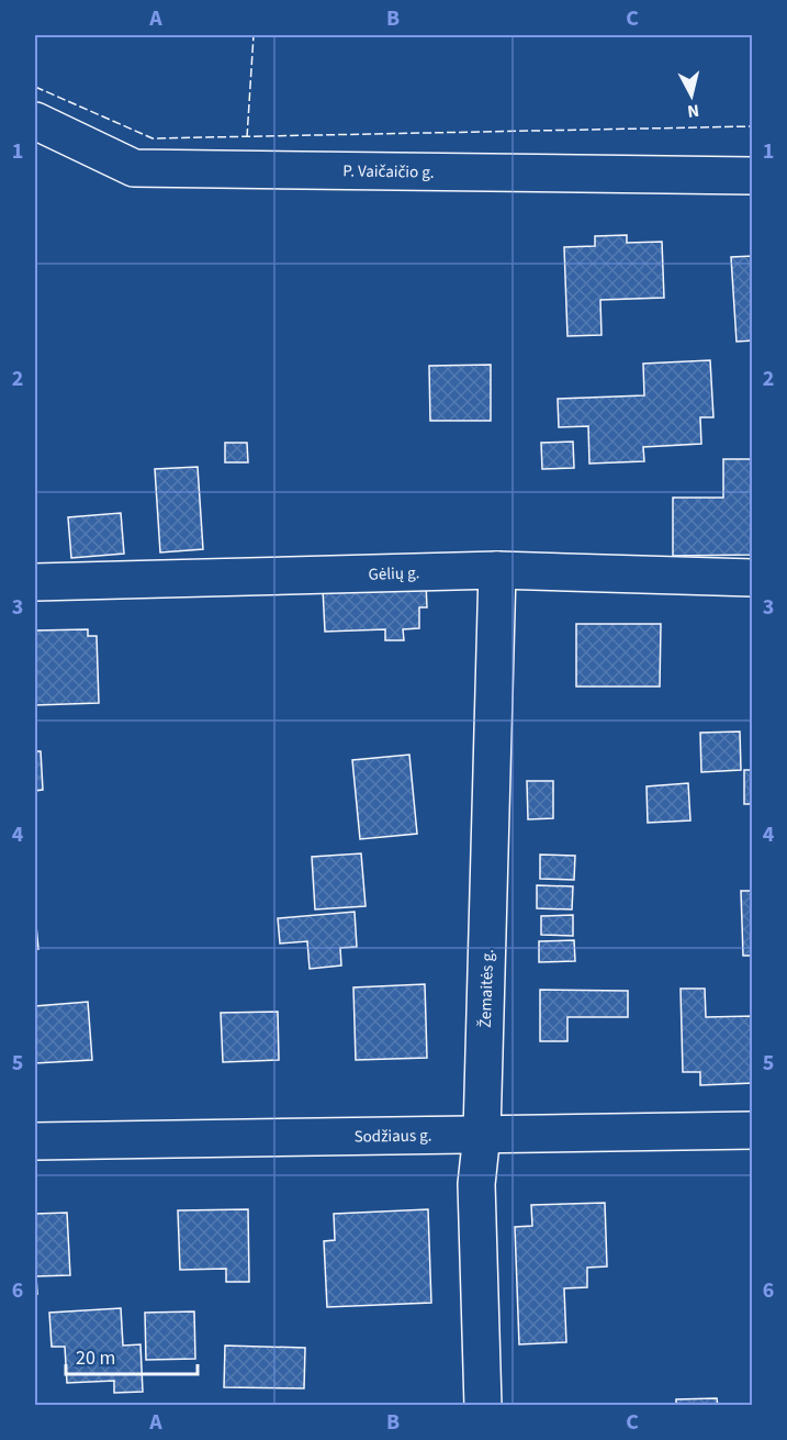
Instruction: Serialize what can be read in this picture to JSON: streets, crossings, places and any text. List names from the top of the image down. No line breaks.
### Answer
{"streets":{"street":["P. Vaičaičio g.","Gėlių g.","Žemaitės g.","Sodžiaus g."]},"crossings":[["Gėlių g.","Žemaitės g."],["Žemaitės g.","Sodžiaus g."]],"scale_bar":"20 m","north":"bottom","grid":{"columns":["A","B","C"],"rows":["1","2","3","4","5","6"]}}
